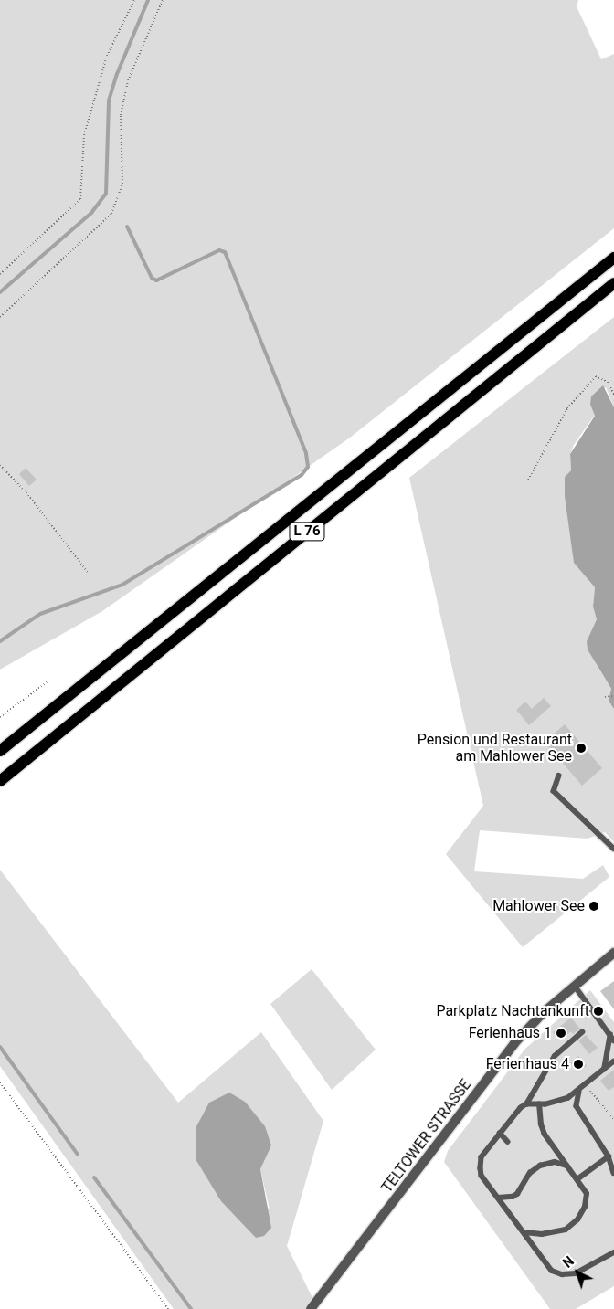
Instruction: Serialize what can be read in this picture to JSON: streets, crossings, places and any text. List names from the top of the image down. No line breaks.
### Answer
{"streets":{"main road":["L 76"],"street":["TELTOWER STRASSE"]},"places":["Pension und Restaurant am Mahlower See","Mahlower See","Parkplatz Nachtankunft","Ferienhaus 1","Ferienhaus 4"],"north":"top left"}
